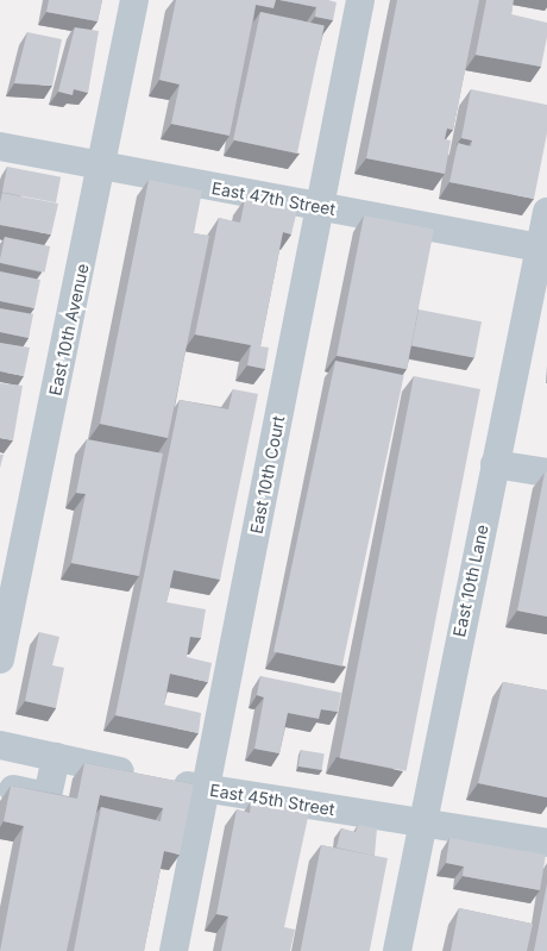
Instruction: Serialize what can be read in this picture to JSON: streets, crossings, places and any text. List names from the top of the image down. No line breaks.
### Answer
{"streets":{"street":["East 47th Street","East 10th Avenue","East 10th Court","East 10th Lane","East 45th Street"]},"crossings":[["East 47th Street","East 10th Avenue"],["East 47th Street","East 10th Court"],["East 47th Street","East 10th Lane"],["East 10th Court","East 45th Street"],["East 10th Lane","East 45th Street"]]}
